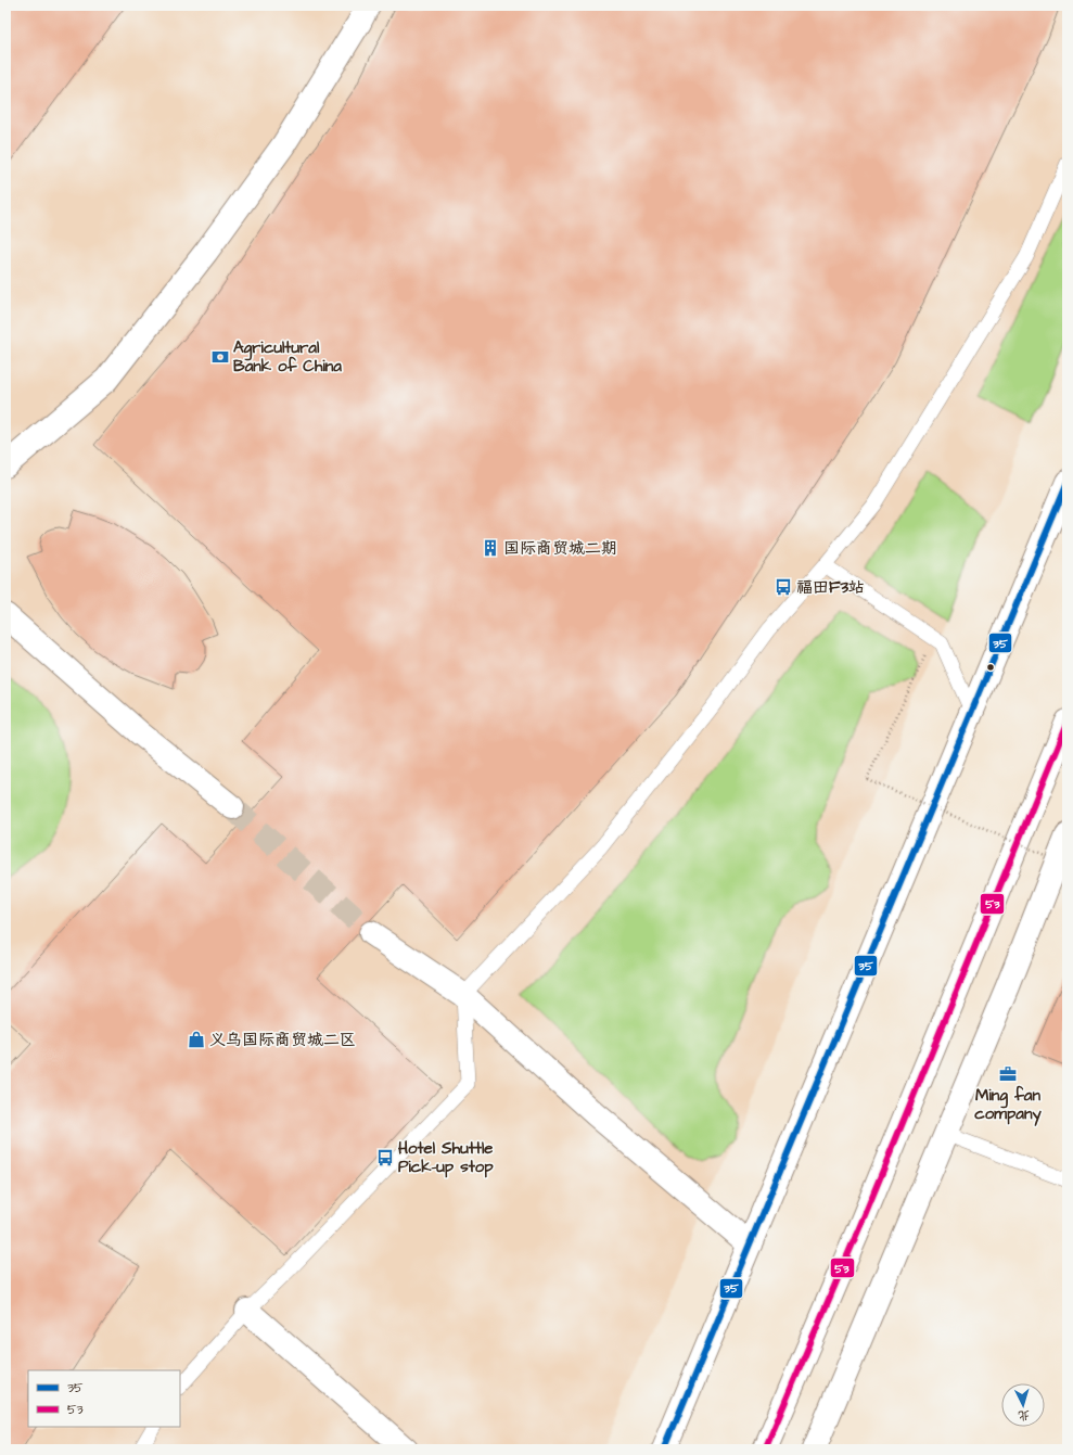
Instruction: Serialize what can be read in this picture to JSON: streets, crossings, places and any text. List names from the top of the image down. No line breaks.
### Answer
{"places":{"bank":["Agricultural Bank of China"],"building":["国际商贸城二期"],"bus stop":["福田F3站","Hotel Shuttle Pick-up stop"],"shop":["义乌国际商贸城二区"],"office":["Ming fan company"]},"lines":["transit line 35","transit line 53"],"legend":["35","53"],"north":"bottom"}
